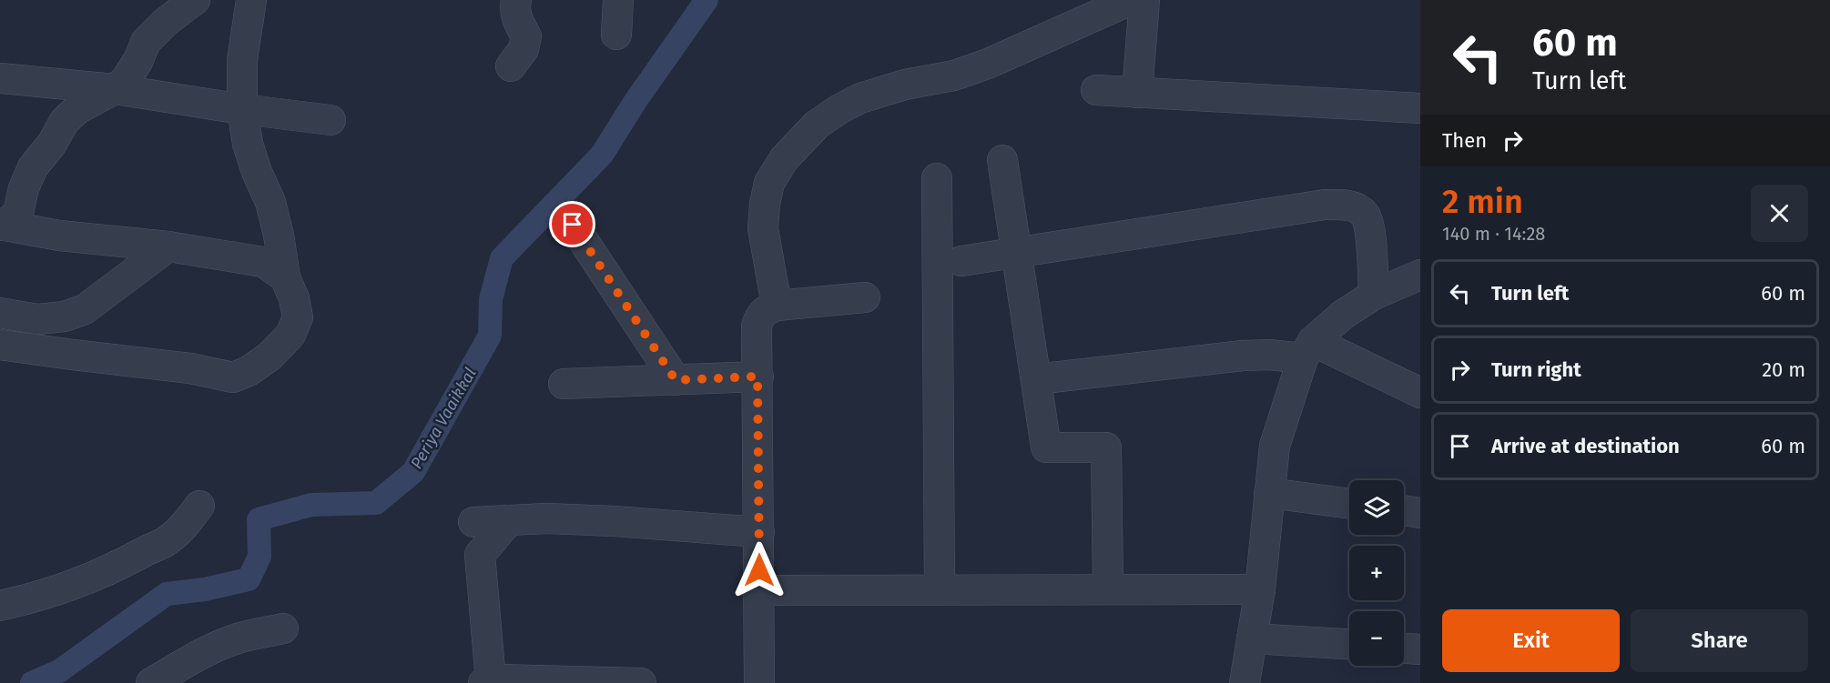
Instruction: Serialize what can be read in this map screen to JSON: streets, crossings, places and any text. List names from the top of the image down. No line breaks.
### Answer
{"water":["Periya Vaaikkal"],"page":{"turn":["60 m","Turn left"],"then":"Then","heading":["2 min","140 m · 14:28"],"list":[{"name":"Turn left","value":"60 m"},{"name":"Turn right","value":"20 m"},{"name":"Arrive at destination","value":"60 m"}],"map_buttons":["+","−"],"buttons":["Exit","Share"]}}
